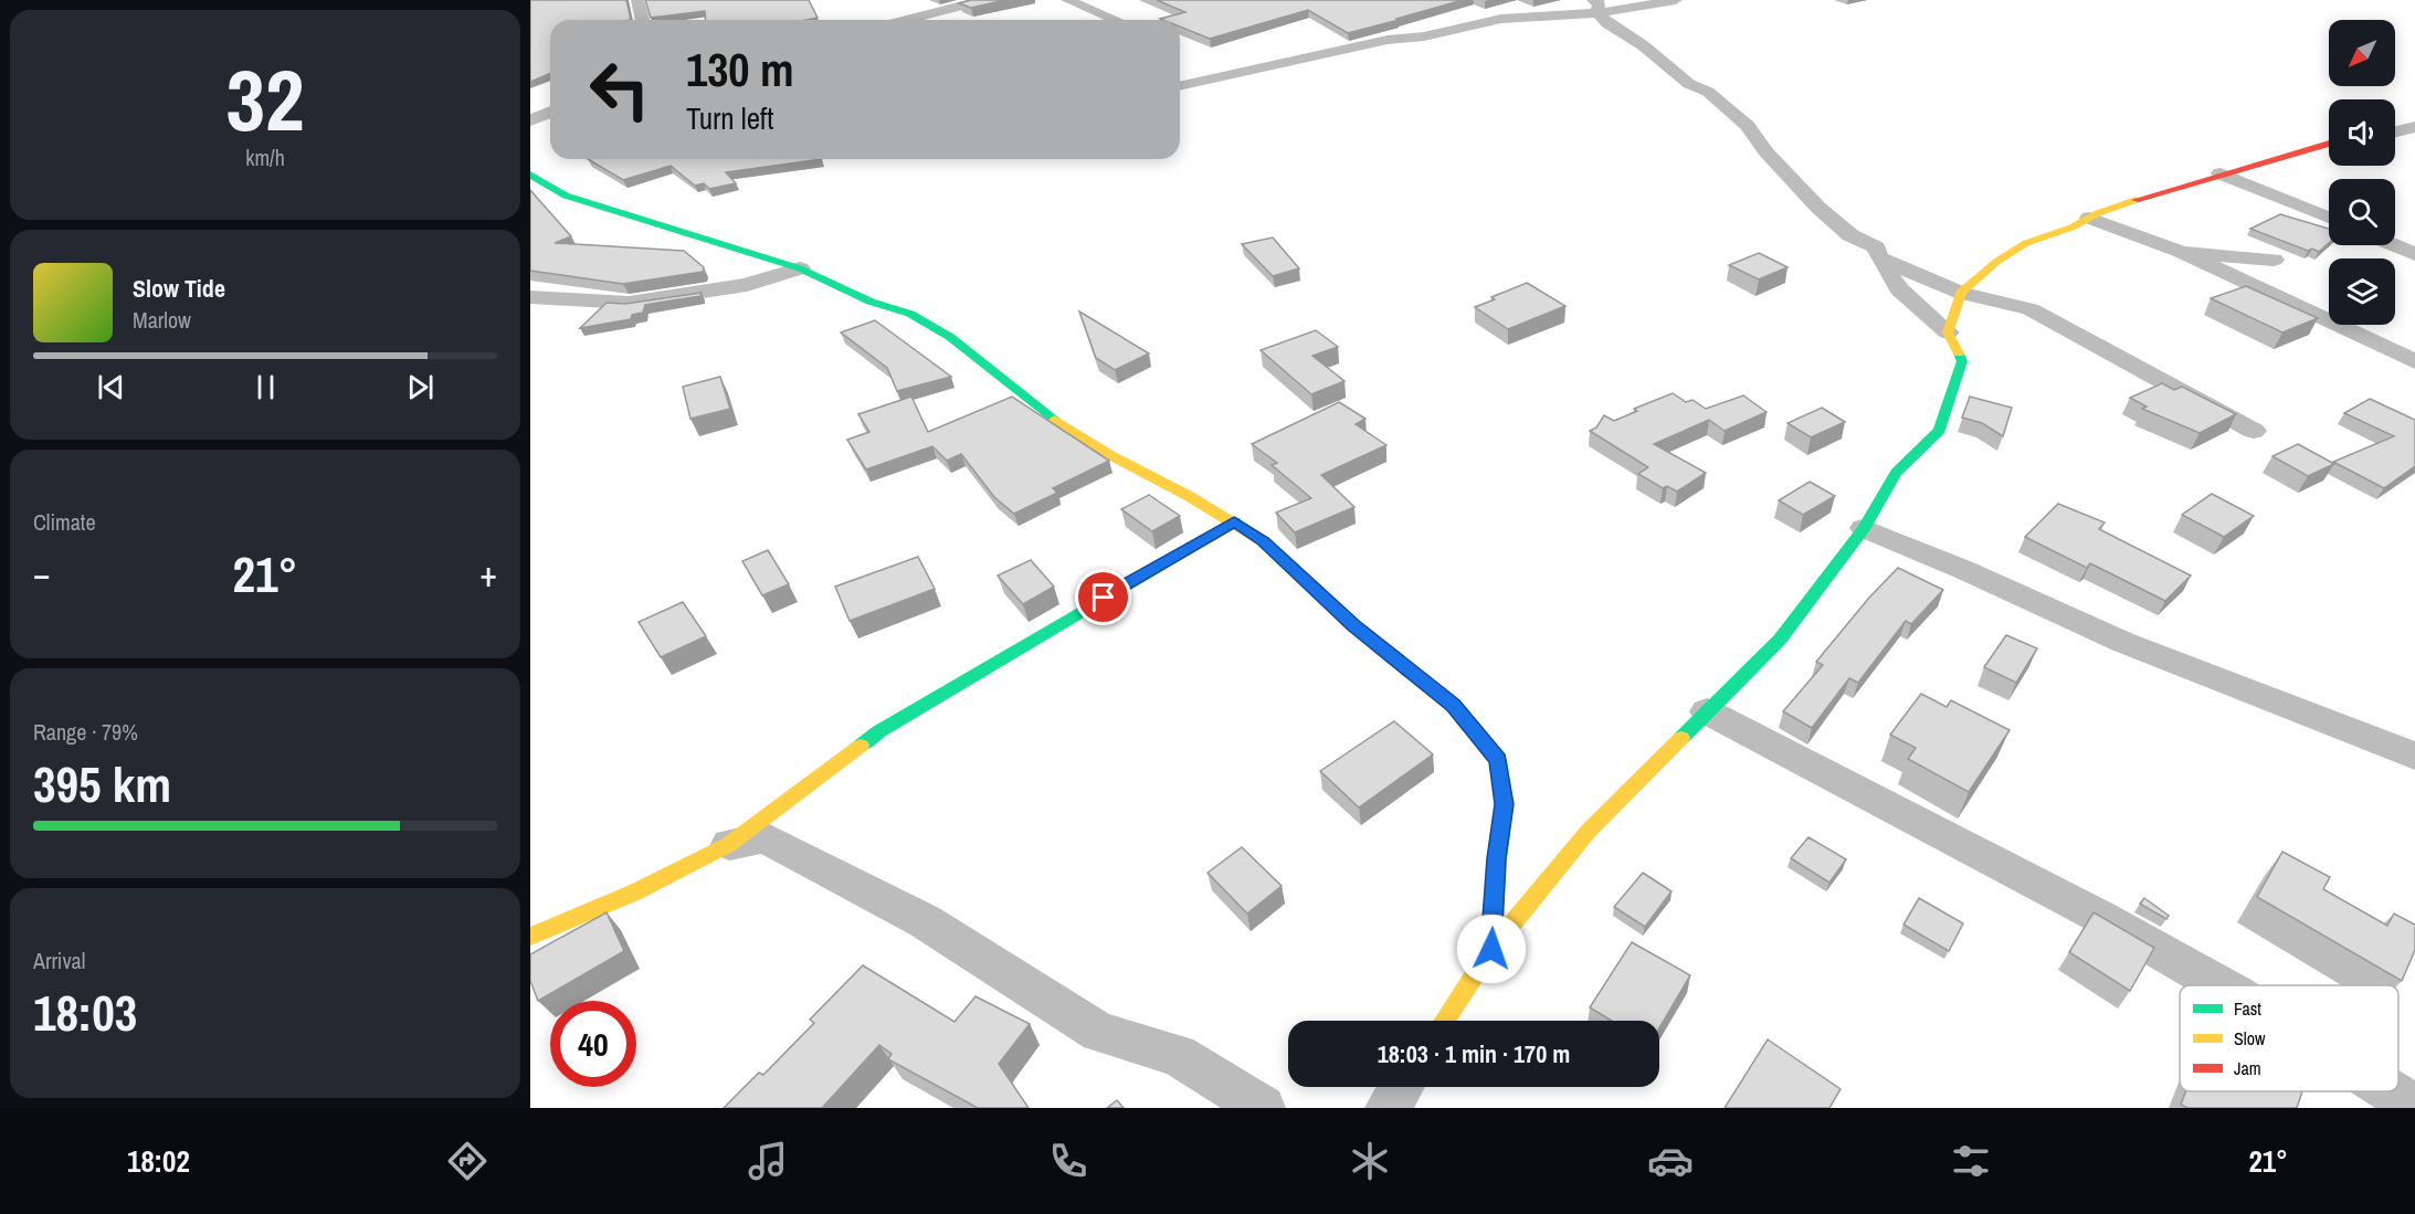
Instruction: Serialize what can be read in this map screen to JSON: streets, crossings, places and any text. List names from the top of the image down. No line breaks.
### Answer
{"legend":["Fast","Slow","Jam"],"north":"bottom left","page":{"tile":[["32","km/h"],"Climate",["Range · 79%","395 km"],["Arrival","18:03"]],"turn":["130 m","Turn left"],"song":["Slow Tide","Marlow"],"heat":["−","21°","+"],"limit":"40","trip":"18:03 · 1 min · 170 m","tabs":["18:02","21°"]}}
